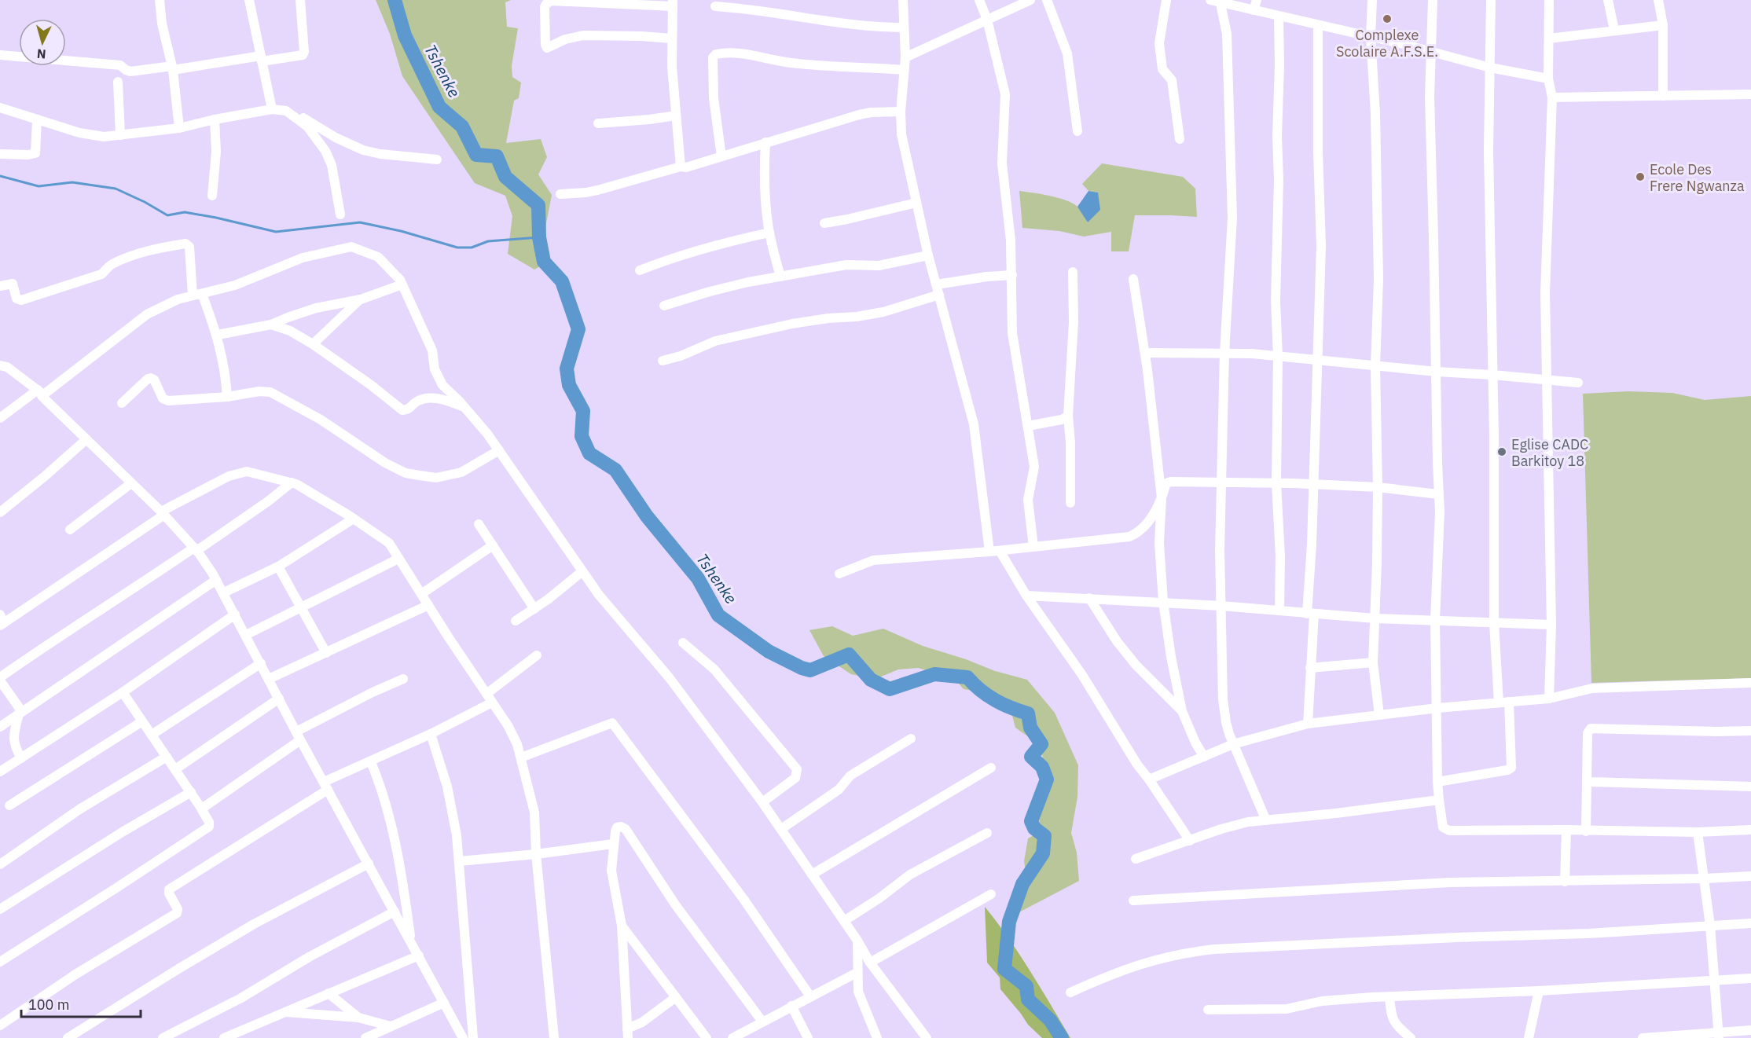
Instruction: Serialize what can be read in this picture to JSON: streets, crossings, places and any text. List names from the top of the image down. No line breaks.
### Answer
{"water":["Tshenke"],"places":["Complexe Scolaire A.F.S.E.","Ecole Des Frere Ngwanza","Eglise CADC Barkitoy 18"],"scale_bar":"100 m","north":"bottom"}
